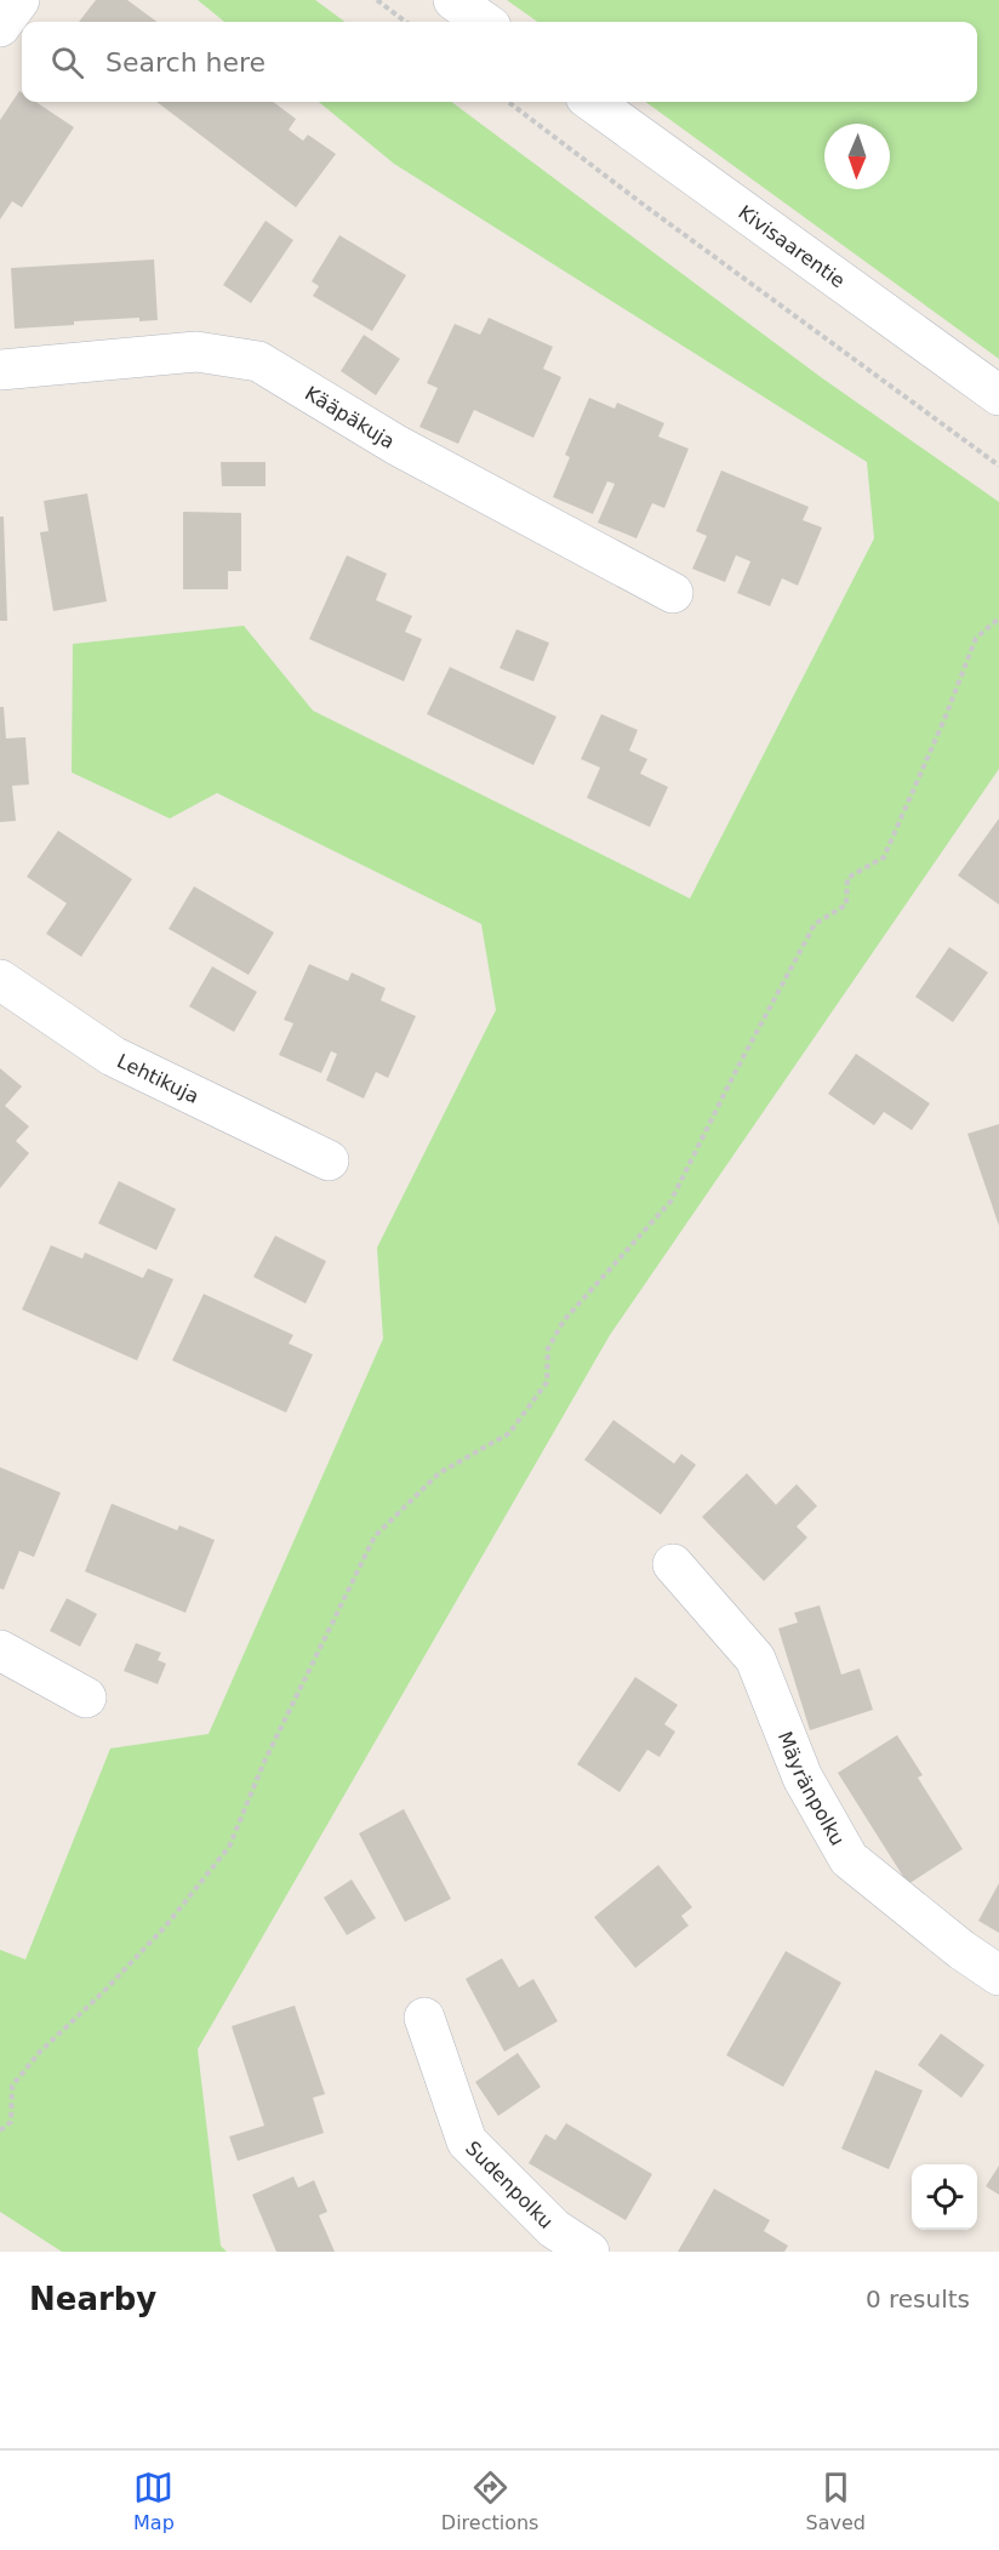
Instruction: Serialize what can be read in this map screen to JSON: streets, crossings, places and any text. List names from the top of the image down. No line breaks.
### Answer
{"streets":{"street":["Kivisaarentie","Kääpäkuja","Lehtikuja","Mäyränpolku","Sudenpolku"]},"north":"bottom","page":{"search":"Search here","heading":["Nearby","0 results"],"nav":["Map","Directions","Saved"]}}
